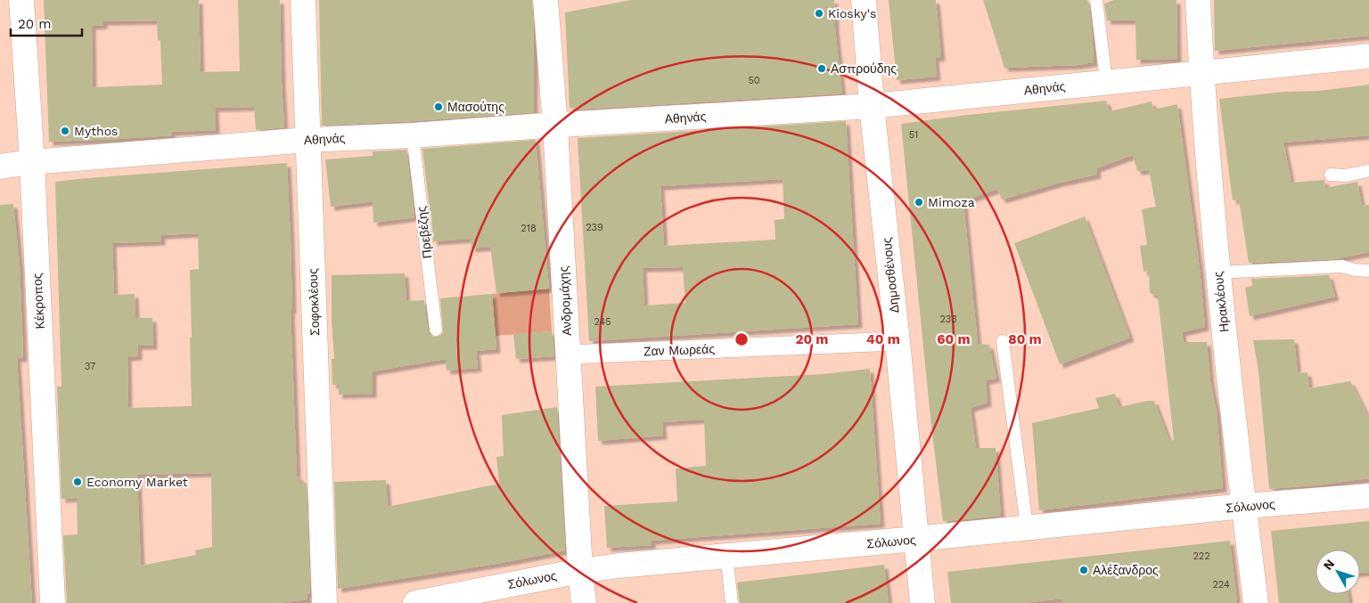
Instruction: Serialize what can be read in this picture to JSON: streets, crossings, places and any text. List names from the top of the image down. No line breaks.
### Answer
{"streets":{"street":["Αθηνάς","Δημοσθένους","Κέκροπος","Ανδρομάχης","Σοφοκλέους","Ηρακλέους","Ζαν Μωρεάς","Σόλωνος"],"lane":["Πρεβέζης"]},"crossings":[["Αθηνάς","Πρεβέζης"],["Αθηνάς","Δημοσθένους"],["Αθηνάς","Κέκροπος"],["Αθηνάς","Ανδρομάχης"],["Αθηνάς","Σοφοκλέους"],["Αθηνάς","Ηρακλέους"],["Δημοσθένους","Ζαν Μωρεάς"],["Δημοσθένους","Σόλωνος"],["Ανδρομάχης","Ζαν Μωρεάς"],["Ανδρομάχης","Σόλωνος"],["Ηρακλέους","Σόλωνος"]],"places":["Kiosky's","Ασπρούδης","Μασούτης","Mythos","Mimoza","Economy Market","Αλέξανδρος"],"house_numbers":["50","51","239","218","233","245","37","222","224"],"scale_bar":"20 m","north":"top left","rings":["20 m","40 m","60 m","80 m"]}
